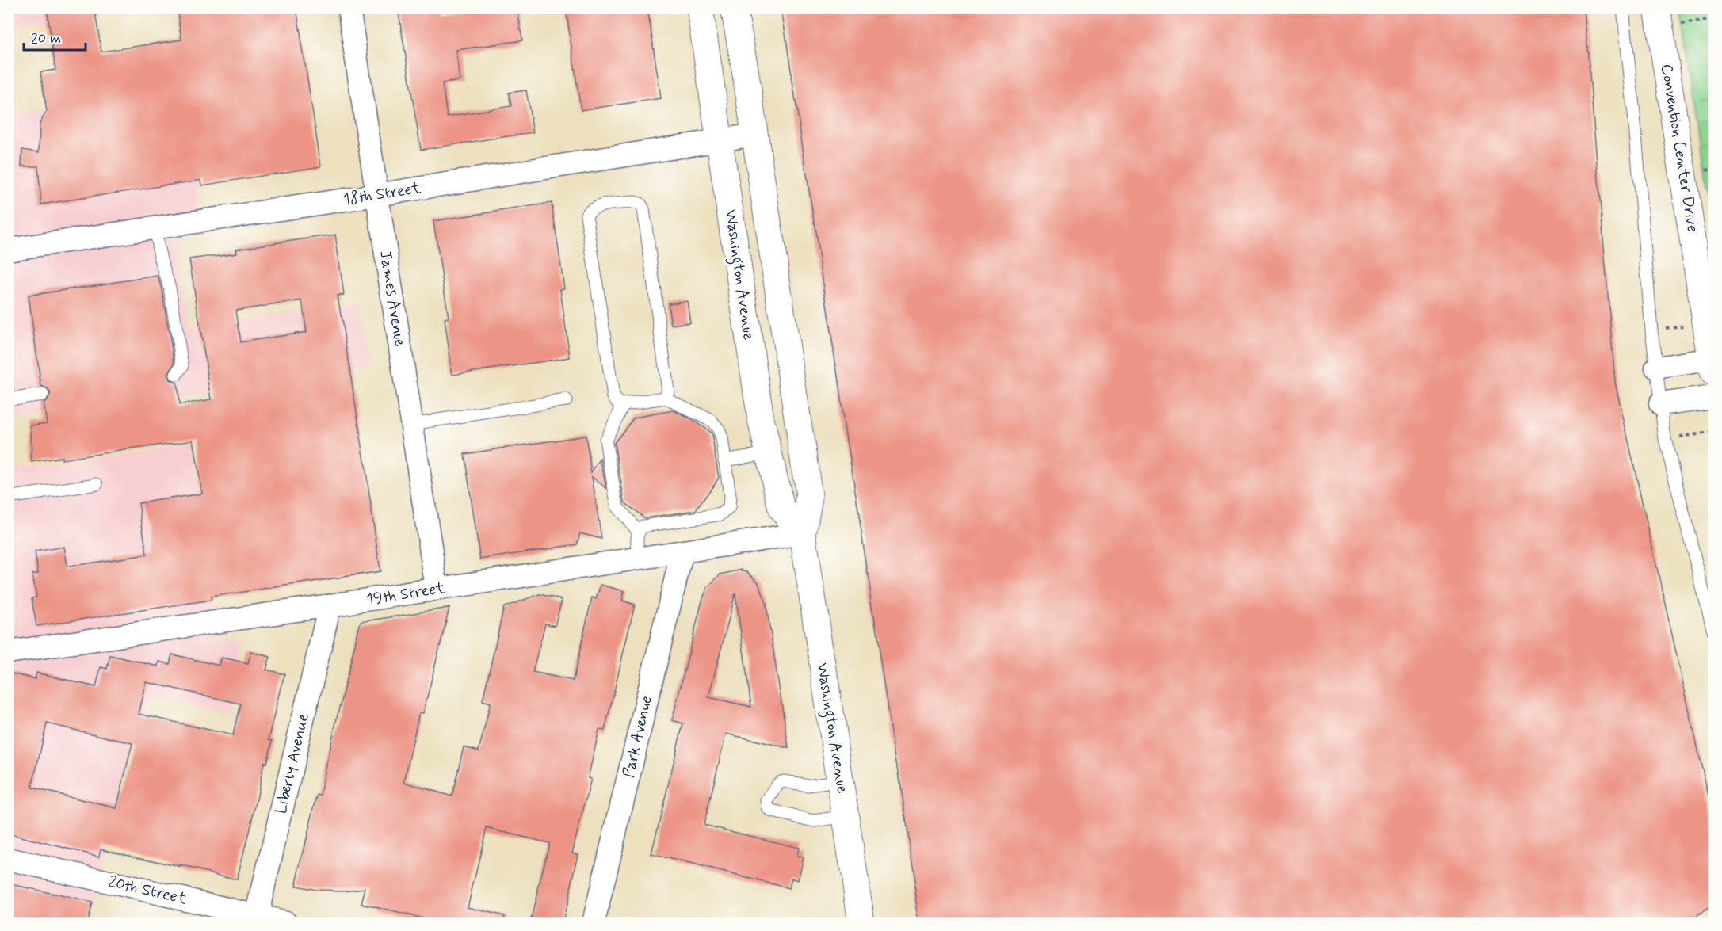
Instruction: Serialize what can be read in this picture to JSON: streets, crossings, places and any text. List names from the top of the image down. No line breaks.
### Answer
{"streets":{"main road":["Convention Center Drive","Washington Avenue"],"street":["18th Street","James Avenue","19th Street","Park Avenue","Liberty Avenue","20th Street"]},"crossings":[["18th Street","Washington Avenue"],["18th Street","James Avenue"],["Washington Avenue","19th Street"],["James Avenue","19th Street"],["19th Street","Park Avenue"],["19th Street","Liberty Avenue"],["Liberty Avenue","20th Street"]],"scale_bar":"20 m"}
